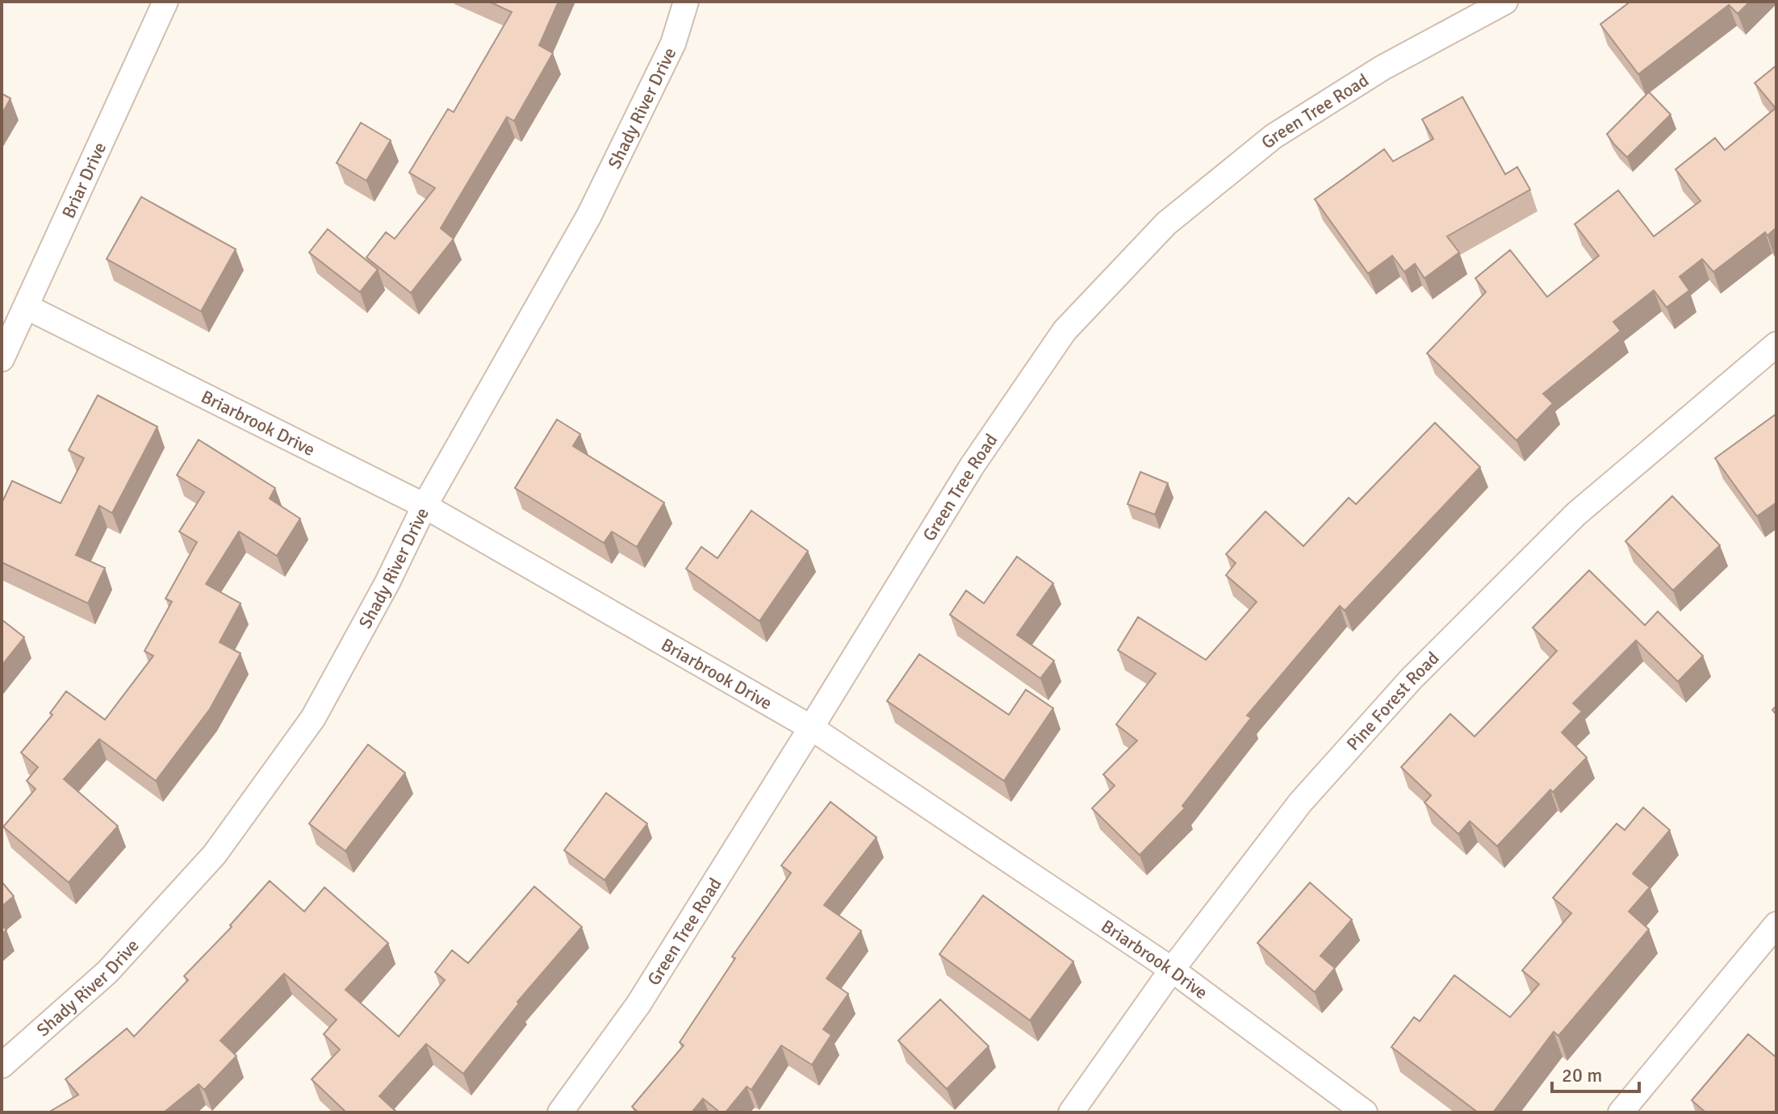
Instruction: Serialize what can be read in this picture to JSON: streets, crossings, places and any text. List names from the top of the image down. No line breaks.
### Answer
{"streets":{"street":["Shady River Drive","Green Tree Road","Briar Drive","Briarbrook Drive","Pine Forest Road"]},"crossings":[["Shady River Drive","Briarbrook Drive"],["Green Tree Road","Briarbrook Drive"],["Briar Drive","Briarbrook Drive"],["Briarbrook Drive","Pine Forest Road"]],"scale_bar":"20 m"}
